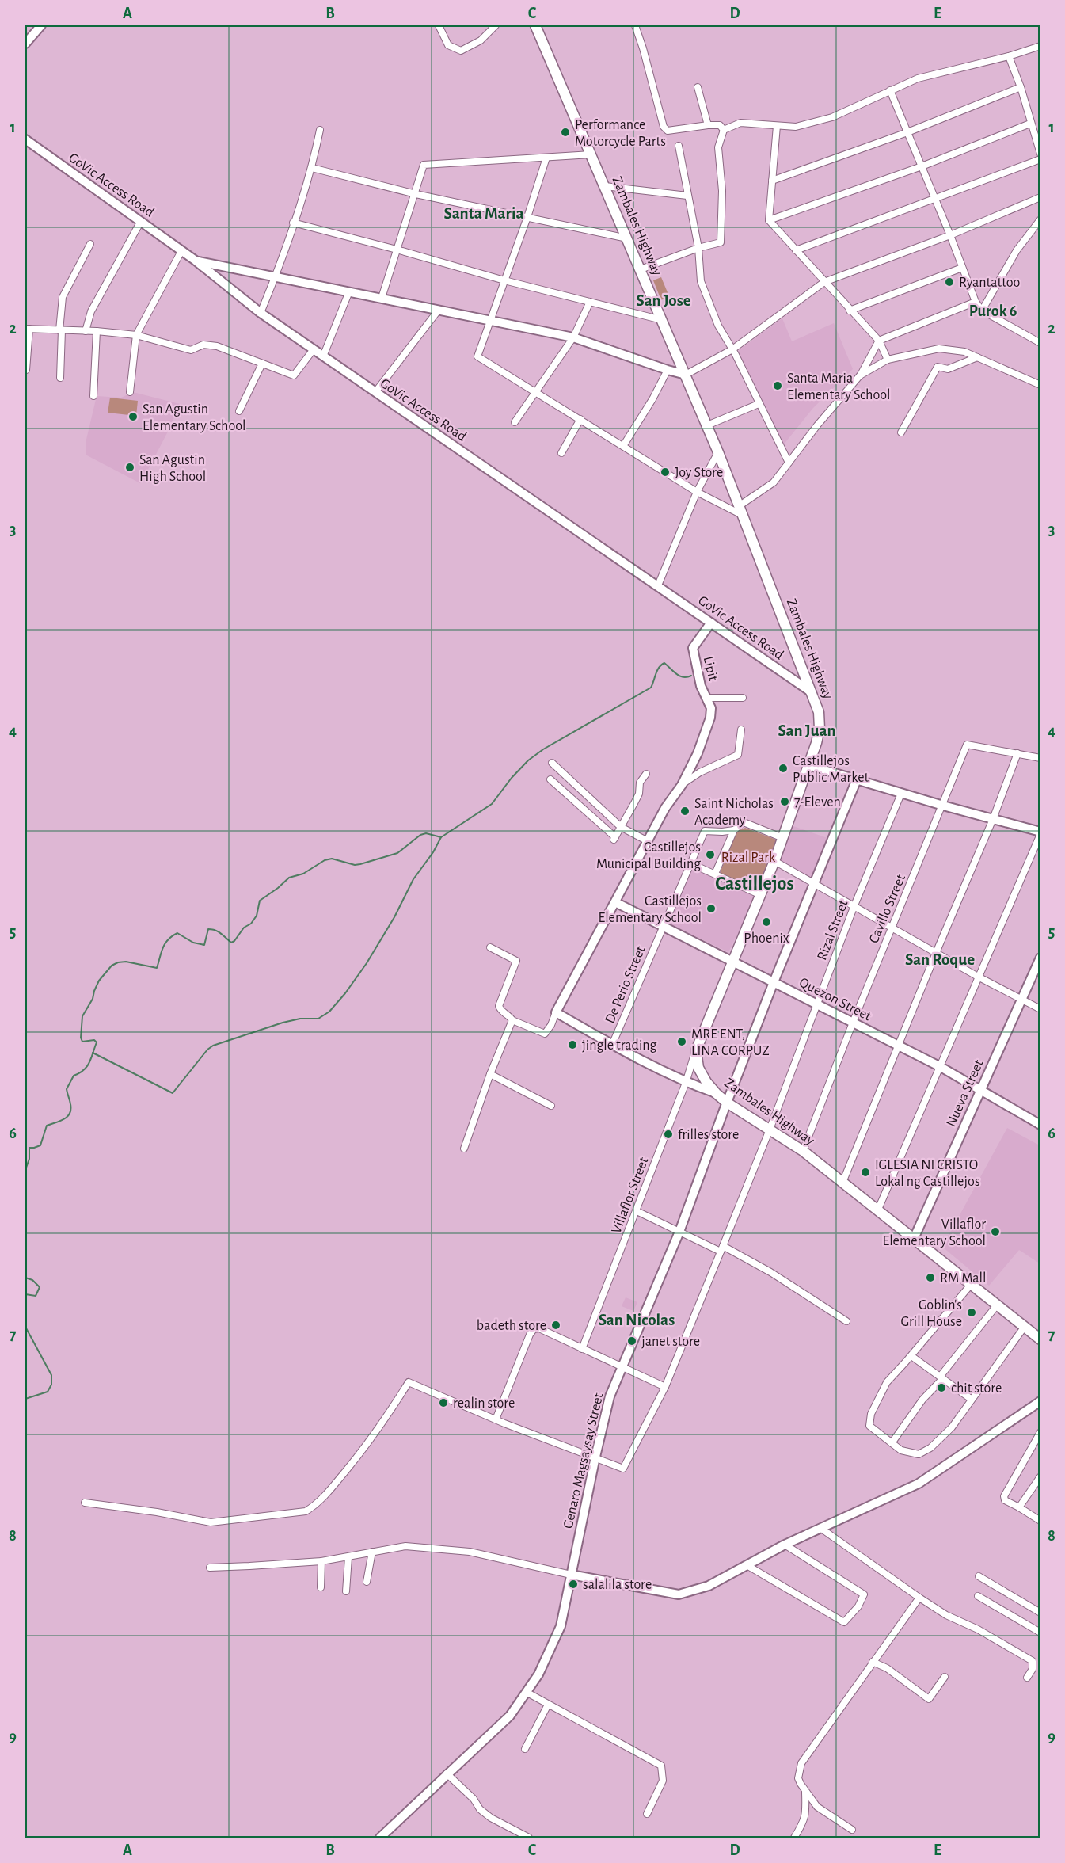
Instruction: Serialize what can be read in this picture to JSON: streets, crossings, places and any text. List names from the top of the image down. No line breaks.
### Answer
{"streets":{"main road":["Zambales Highway"],"street":["GoVic Access Road","Lipit","Cavillo Street","Rizal Street","De Perio Street","Quezon Street","Nueva Street","Villaflor Street","Genaro Magsaysay Street"]},"crossings":[["GoVic Access Road","Zambales Highway"],["GoVic Access Road","Lipit"],["Zambales Highway","Cavillo Street"],["Zambales Highway","Rizal Street"],["Zambales Highway","Quezon Street"],["Zambales Highway","Nueva Street"],["Zambales Highway","Villaflor Street"],["Zambales Highway","Genaro Magsaysay Street"],["Cavillo Street","Quezon Street"],["Rizal Street","Quezon Street"],["Rizal Street","Genaro Magsaysay Street"],["De Perio Street","Quezon Street"],["Quezon Street","Nueva Street"],["Quezon Street","Genaro Magsaysay Street"]],"districts":["Santa Maria","San Jose","Purok 6","San Juan","Castillejos","San Roque","San Nicolas"],"parks":["Rizal Park"],"places":["Performance Motorcycle Parts","Ryantattoo","Santa Maria Elementary School","San Agustin Elementary School","San Agustin High School","Joy Store","Castillejos Public Market","7-Eleven","Saint Nicholas Academy","Castillejos Municipal Building","Castillejos Elementary School","Phoenix","MRE ENT, LINA CORPUZ","jingle trading","frilles store","IGLESIA NI CRISTO Lokal ng Castillejos","Villaflor Elementary School","RM Mall","Goblin's Grill House","badeth store","janet store","chit store","realin store","salalila store"],"grid":{"columns":["A","B","C","D","E"],"rows":["1","2","3","4","5","6","7","8","9"]}}
